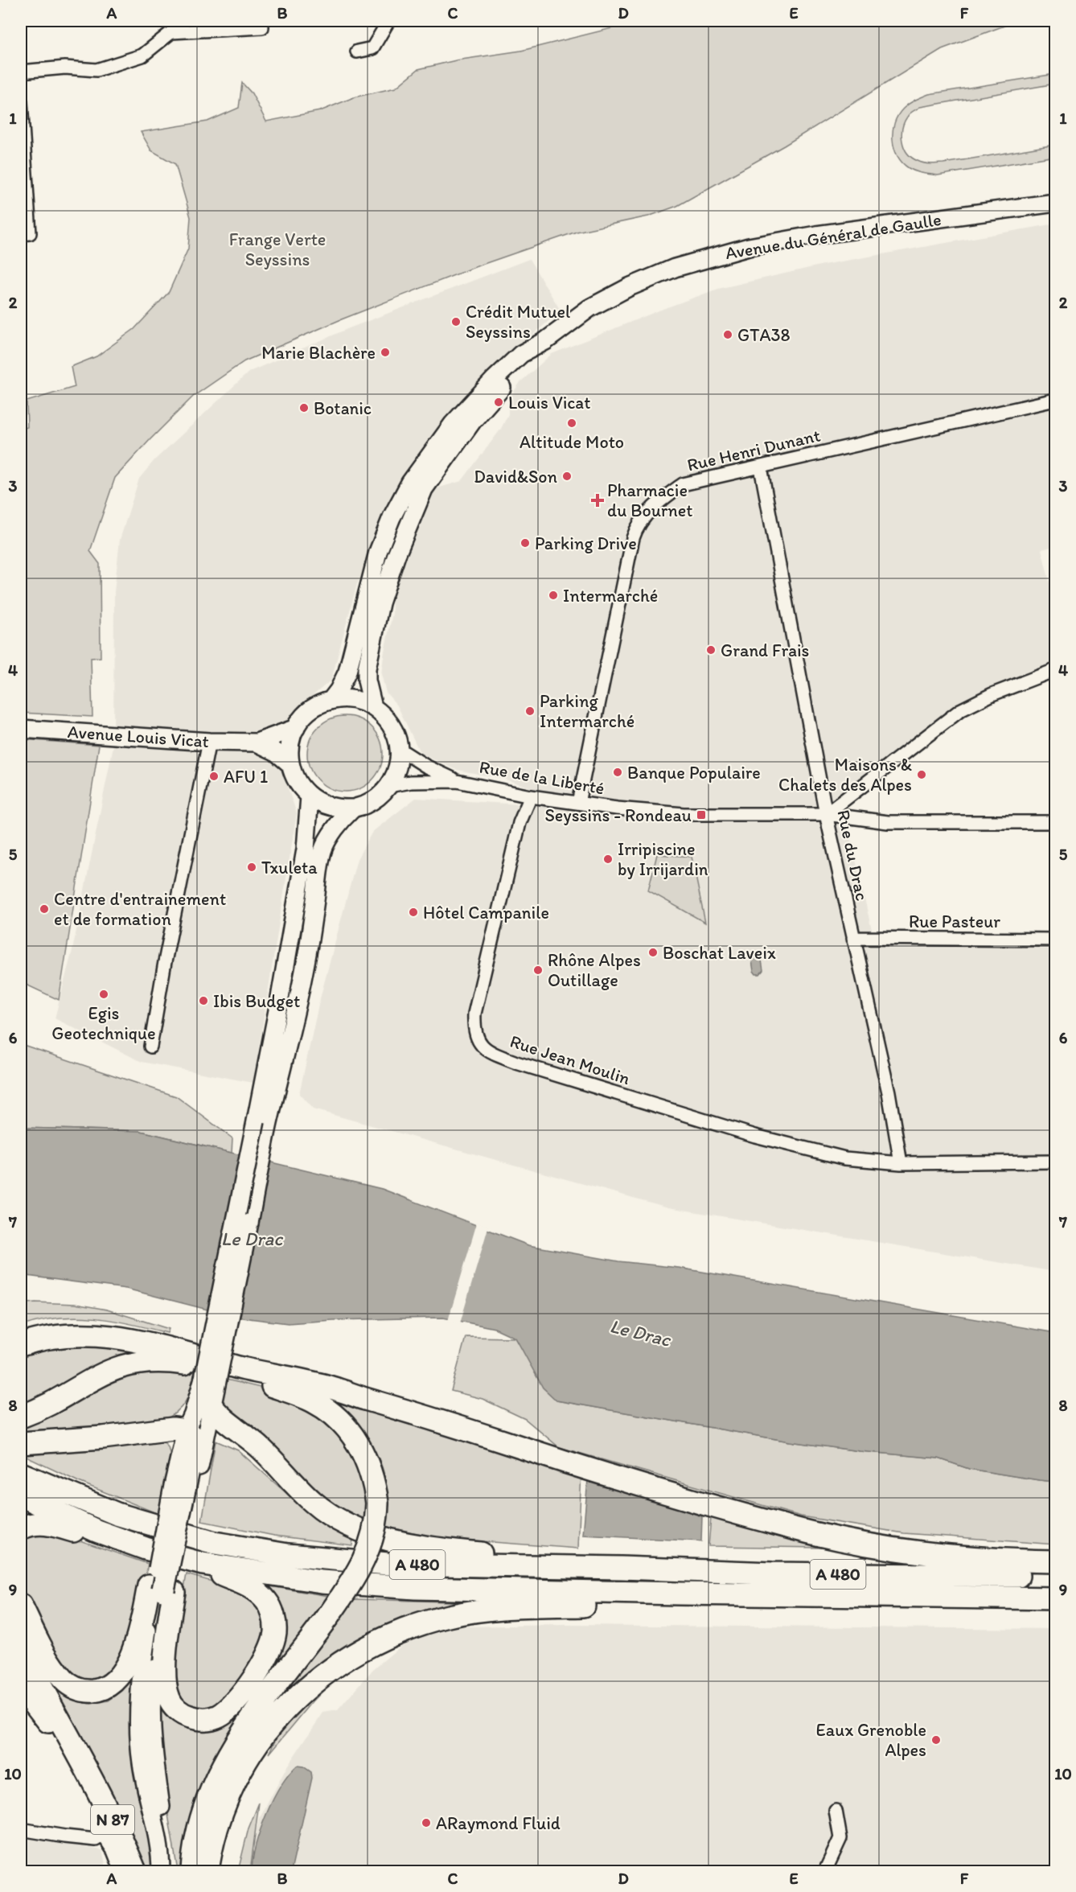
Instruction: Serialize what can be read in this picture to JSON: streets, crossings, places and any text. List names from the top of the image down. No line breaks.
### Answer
{"streets":{"highway":["A 480","N 87"],"main road":["Avenue du Général de Gaulle","Avenue Louis Vicat"],"street":["Rue Henri Dunant","Rue de la Liberté","Rue du Drac","Rue Pasteur","Rue Jean Moulin"]},"crossings":[["Avenue du Général de Gaulle","Rue de la Liberté"],["Rue Henri Dunant","Rue de la Liberté"],["Rue Henri Dunant","Rue du Drac"],["Rue de la Liberté","Rue du Drac"],["Rue de la Liberté","Rue Jean Moulin"],["Rue du Drac","Rue Pasteur"],["Rue du Drac","Rue Jean Moulin"]],"water":["Le Drac"],"parks":["Frange Verte Seyssins"],"places":{"other":["Crédit Mutuel Seyssins","GTA38","Marie Blachère","Louis Vicat","Botanic","Altitude Moto","David&Son","Parking Drive","Intermarché","Grand Frais","Parking Intermarché","Banque Populaire","Maisons & Chalets des Alpes","AFU 1","Irripiscine by Irrijardin","Txuleta","Centre d'entrainement et de formation","Hôtel Campanile","Boschat Laveix","Rhône Alpes Outillage","Egis Geotechnique","Ibis Budget","Eaux Grenoble Alpes","ARaymond Fluid"],"health":["Pharmacie du Bournet"],"transit":["Seyssins - Rondeau"]},"grid":{"columns":["A","B","C","D","E","F"],"rows":["1","2","3","4","5","6","7","8","9","10"]}}
